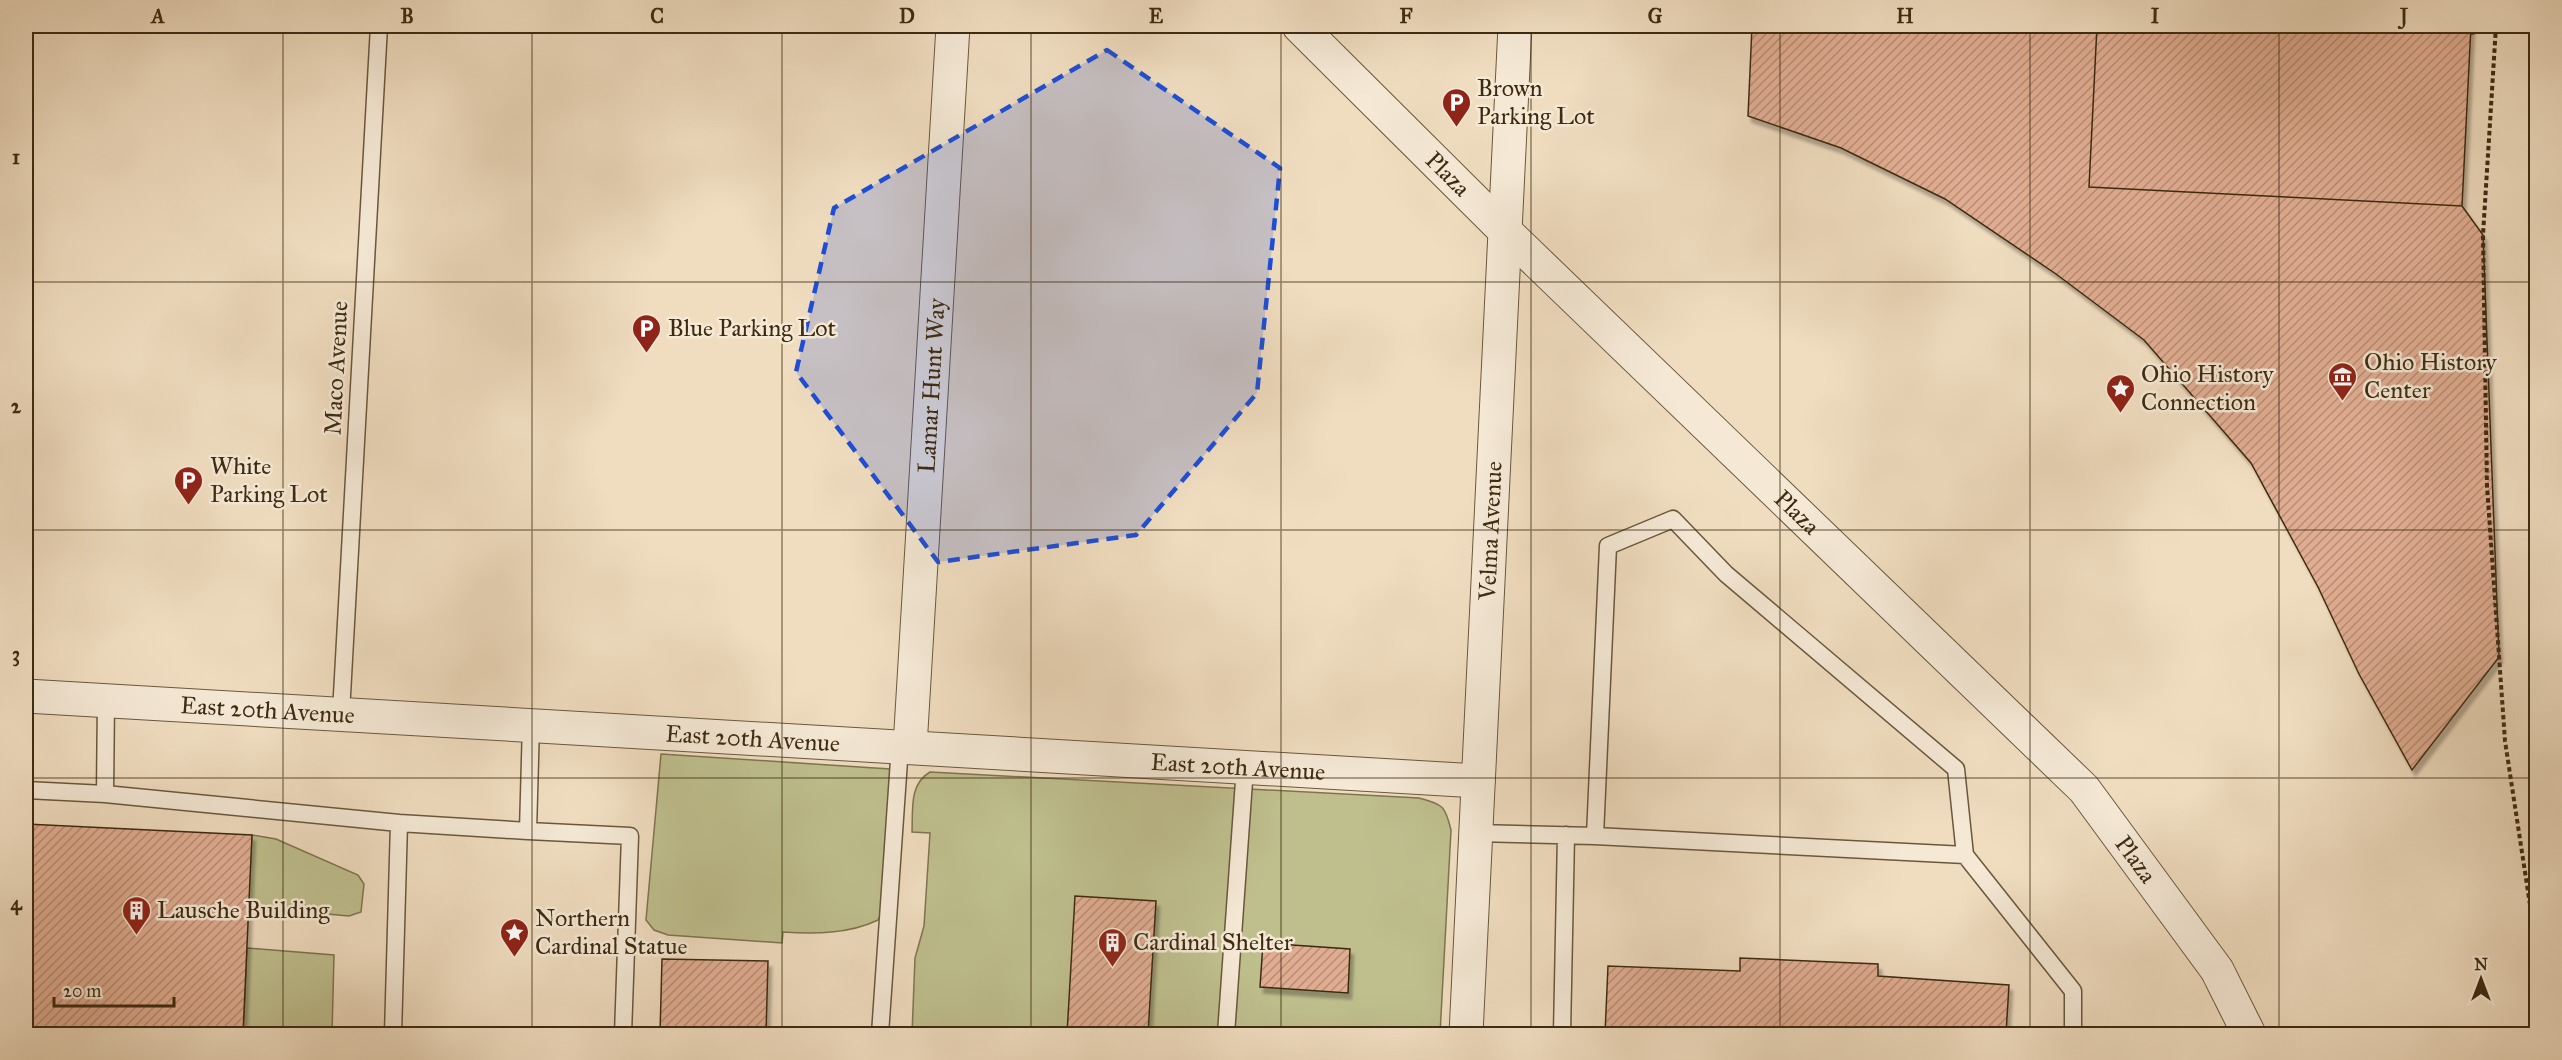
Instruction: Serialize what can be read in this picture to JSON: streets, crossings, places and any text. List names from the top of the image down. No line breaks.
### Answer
{"streets":{"street":["Plaza","Lamar Hunt Way","Velma Avenue","East 20th Avenue"],"lane":["Maco Avenue"]},"crossings":[["Plaza","Velma Avenue"],["Maco Avenue","East 20th Avenue"],["Lamar Hunt Way","East 20th Avenue"],["Velma Avenue","East 20th Avenue"]],"places":{"parking":["Brown Parking Lot","Blue Parking Lot","White Parking Lot"],"museum":["Ohio History Center"],"place":["Ohio History Connection","Northern Cardinal Statue"],"building":["Lausche Building","Cardinal Shelter"]},"scale_bar":"20 m","north":"top","grid":{"columns":["A","B","C","D","E","F","G","H","I","J"],"rows":["1","2","3","4"]}}
